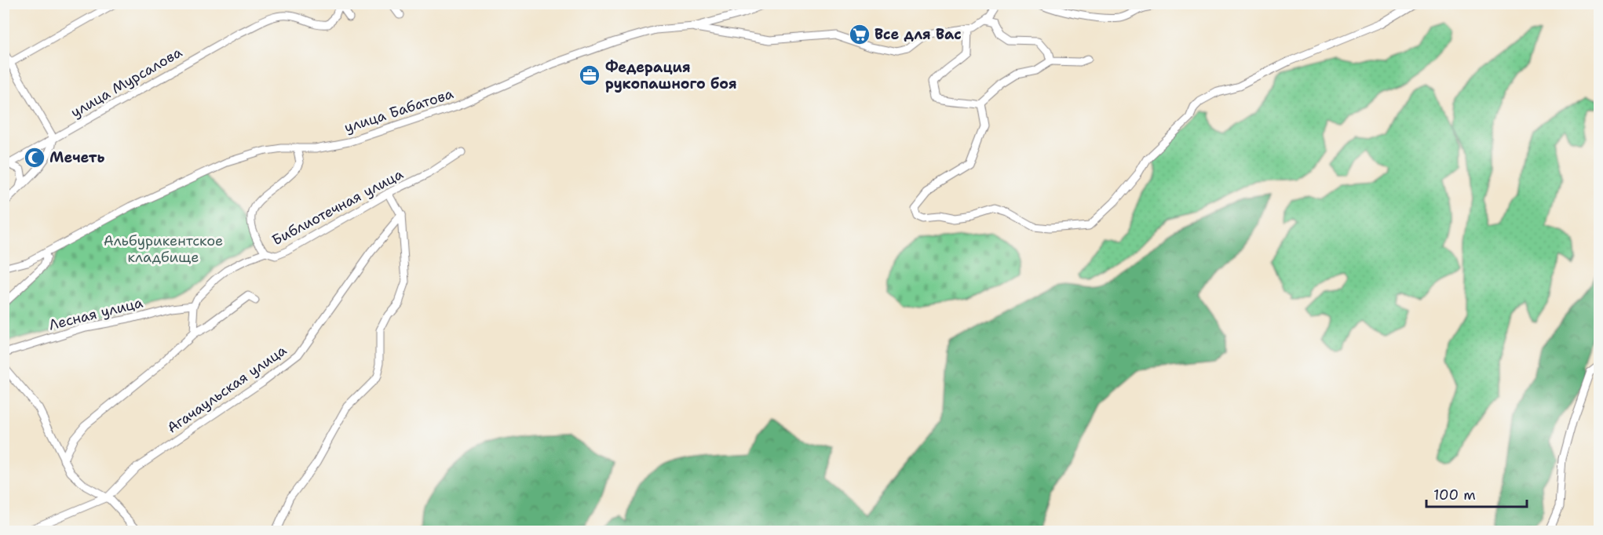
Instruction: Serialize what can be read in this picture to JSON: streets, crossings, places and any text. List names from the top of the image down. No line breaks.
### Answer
{"streets":{"street":["улица Мурсалова","улица Бабатова","Библиотечная улица","Лесная улица","Агачаульская улица"]},"crossings":[["Библиотечная улица","Лесная улица"]],"parks":["Альбурикентское кладбище"],"places":{"supermarket":["Все для Вас"],"office":["Федерация рукопашного боя"],"mosque":["Мечеть"]},"scale_bar":"100 m"}
